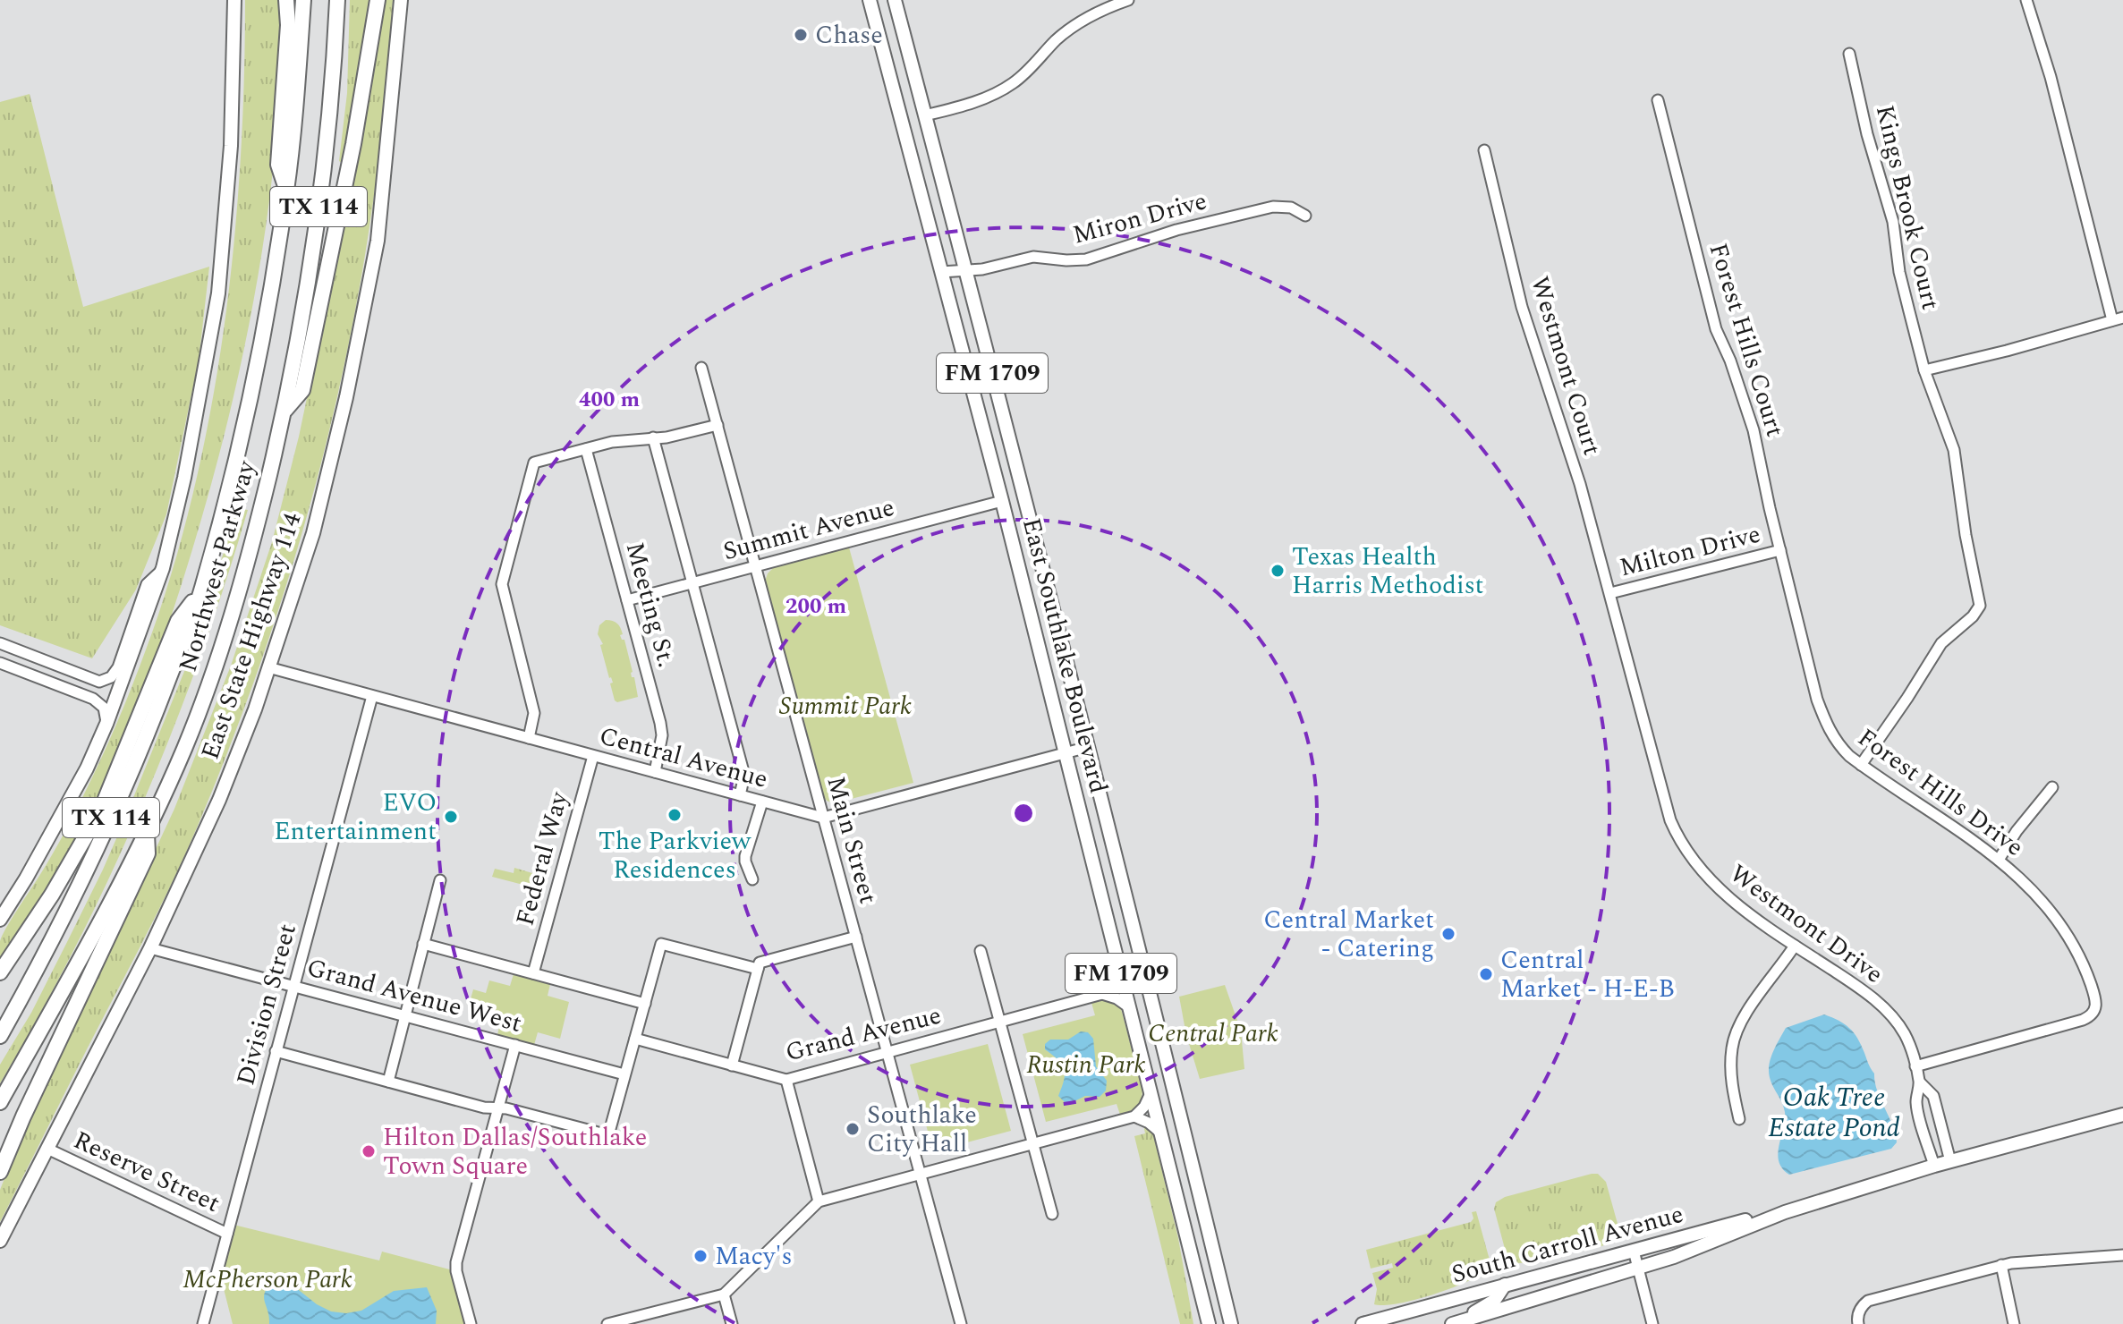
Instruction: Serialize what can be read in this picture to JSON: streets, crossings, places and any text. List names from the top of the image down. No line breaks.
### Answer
{"streets":{"highway":["TX 114","Northwest Parkway"],"main road":["FM 1709","East State Highway 114","East Southlake Boulevard","South Carroll Avenue"],"street":["Kings Brook Court","Miron Drive","Forest Hills Court","Westmont Court","Summit Avenue","Milton Drive","Meeting St.","Central Avenue","Forest Hills Drive","Main Street","Federal Way","Westmont Drive","Grand Avenue West","Division Street","Grand Avenue","Reserve Street"]},"crossings":[["Kings Brook Court","Forest Hills Drive"],["Miron Drive","East Southlake Boulevard"],["Forest Hills Court","Milton Drive"],["Forest Hills Court","Forest Hills Drive"],["Westmont Court","Milton Drive"],["Westmont Court","Westmont Drive"],["Summit Avenue","Meeting St."],["Summit Avenue","East Southlake Boulevard"],["Summit Avenue","Main Street"],["Milton Drive","Forest Hills Drive"],["Milton Drive","Westmont Drive"],["Meeting St.","Central Avenue"],["East State Highway 114","Central Avenue"],["East State Highway 114","Grand Avenue West"],["East State Highway 114","Reserve Street"],["East Southlake Boulevard","Central Avenue"],["Central Avenue","Main Street"],["Central Avenue","Federal Way"],["Central Avenue","Division Street"],["Forest Hills Drive","Westmont Drive"],["Main Street","Grand Avenue"],["Westmont Drive","South Carroll Avenue"],["Grand Avenue West","Division Street"],["Division Street","Reserve Street"]],"water":["Oak Tree Estate Pond"],"parks":["Summit Park","Central Park","Rustin Park","McPherson Park"],"places":["Chase","Texas Health Harris Methodist","The Parkview Residences","EVO Entertainment","Central Market - Catering","Central Market - H-E-B","Southlake City Hall","Hilton Dallas/Southlake Town Square","Macy's"],"rings":["400 m","200 m"]}
